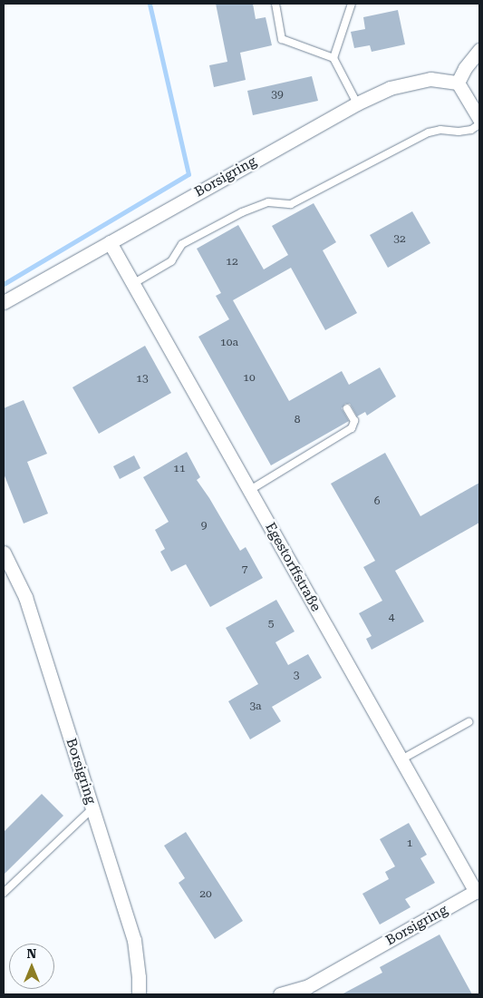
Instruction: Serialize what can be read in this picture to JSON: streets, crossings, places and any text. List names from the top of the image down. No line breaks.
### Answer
{"streets":{"street":["Borsigring","Egestorffstraße"]},"crossings":[["Borsigring","Egestorffstraße"]],"house_numbers":["39","32","12","10a","10","13","8","11","6","9","7","4","5","3","3a","1","20"],"north":"top"}
